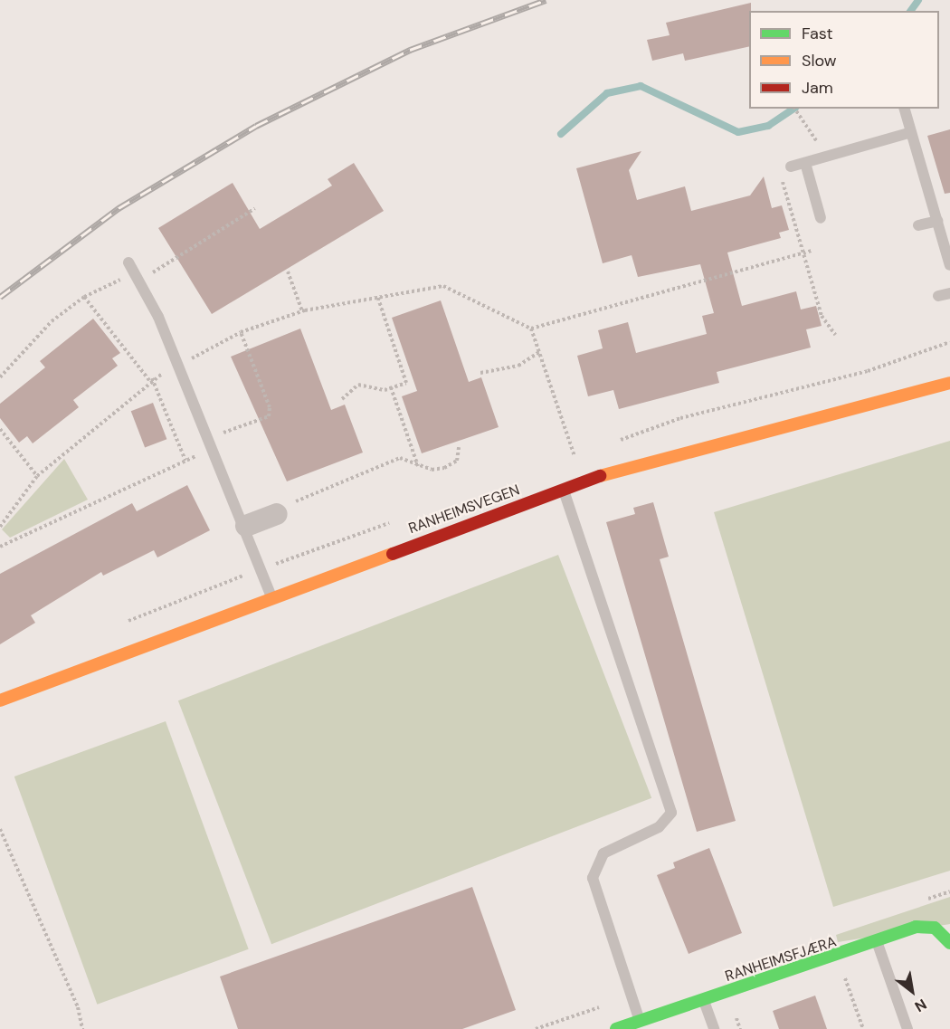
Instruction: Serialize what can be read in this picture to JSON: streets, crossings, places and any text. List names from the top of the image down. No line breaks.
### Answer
{"streets":{"street":["RANHEIMSVEGEN","RANHEIMSFJÆRA"]},"legend":["Fast","Slow","Jam"],"north":"bottom right"}
